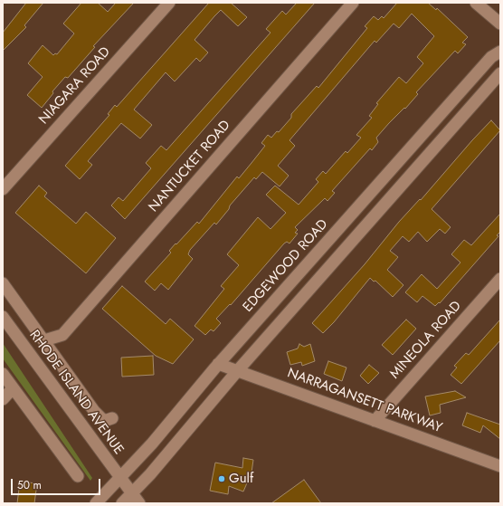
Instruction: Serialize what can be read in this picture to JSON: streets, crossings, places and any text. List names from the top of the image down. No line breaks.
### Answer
{"streets":{"street":["NIAGARA ROAD","NANTUCKET ROAD","EDGEWOOD ROAD","MINEOLA ROAD","RHODE ISLAND AVENUE","NARRAGANSETT PARKWAY"]},"crossings":[["NANTUCKET ROAD","RHODE ISLAND AVENUE"],["EDGEWOOD ROAD","RHODE ISLAND AVENUE"],["EDGEWOOD ROAD","NARRAGANSETT PARKWAY"],["MINEOLA ROAD","NARRAGANSETT PARKWAY"]],"places":["Gulf"],"scale_bar":"50 m"}
